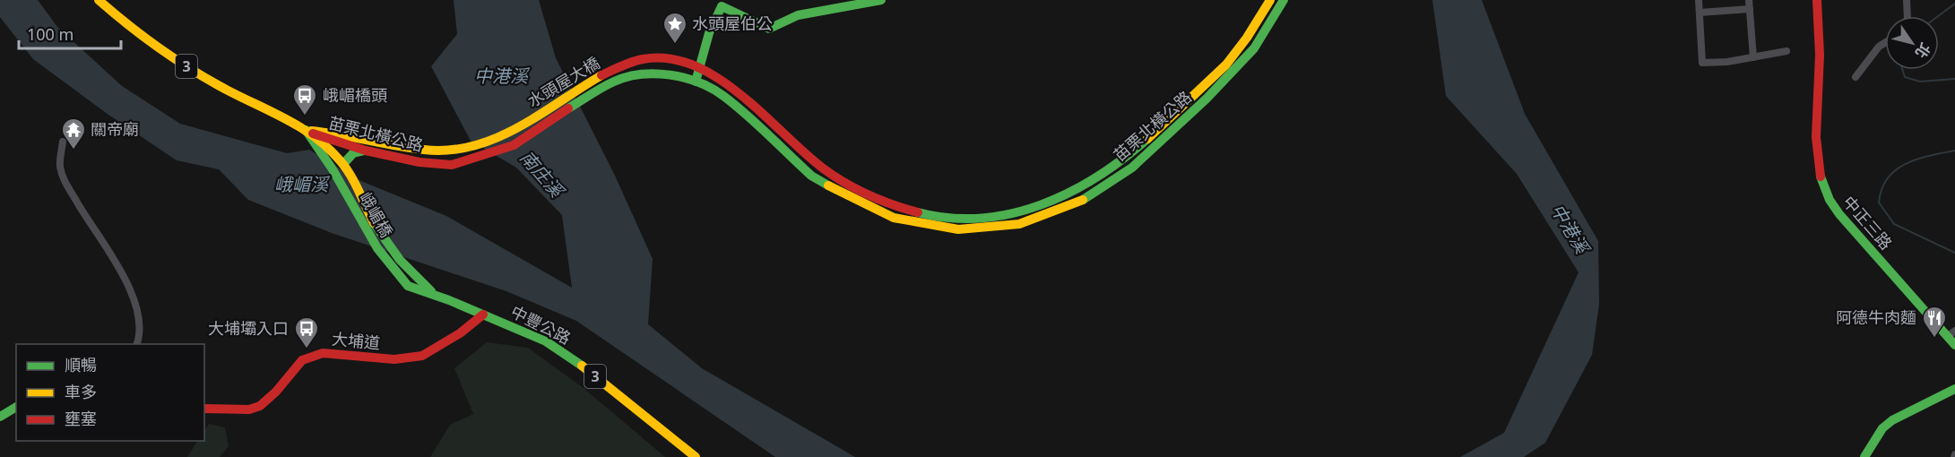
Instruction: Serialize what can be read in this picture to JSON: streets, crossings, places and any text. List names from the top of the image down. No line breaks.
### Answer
{"streets":{"main road":["3","水頭屋大橋","苗栗北橫公路","峨嵋橋","中正三路","中豐公路","大埔道"]},"crossings":[["3","苗栗北橫公路"],["3","峨嵋橋"],["水頭屋大橋","苗栗北橫公路"],["苗栗北橫公路","峨嵋橋"],["峨嵋橋","中豐公路"],["中豐公路","大埔道"]],"water":["中港溪","南庄溪","峨嵋溪"],"places":{"place":["水頭屋伯公"],"bus stop":["峨嵋橋頭","大埔壩入口"],"temple":["關帝廟"],"restaurant":["阿德牛肉麵"]},"legend":["順暢","車多","壅塞"],"scale_bar":"100 m","north":"bottom right"}
